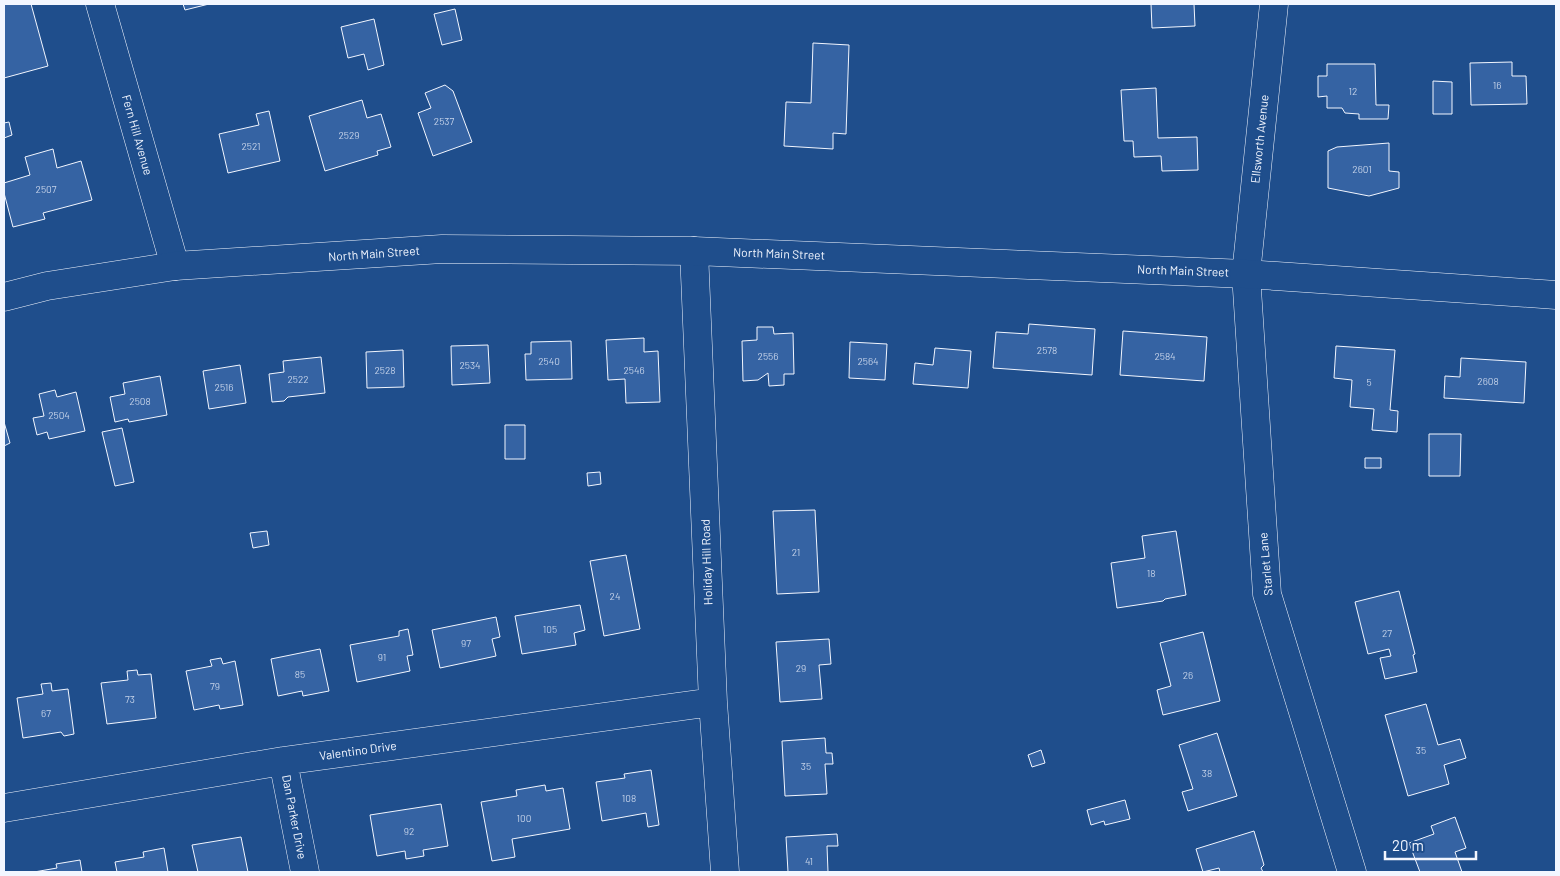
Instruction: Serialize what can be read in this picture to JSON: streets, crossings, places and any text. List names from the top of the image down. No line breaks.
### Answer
{"streets":{"street":["Fern Hill Avenue","Ellsworth Avenue","North Main Street","Holiday Hill Road","Starlet Lane","Valentino Drive","Dan Parker Drive"]},"crossings":[["Fern Hill Avenue","North Main Street"],["Ellsworth Avenue","North Main Street"],["Ellsworth Avenue","Starlet Lane"],["North Main Street","Holiday Hill Road"],["North Main Street","Starlet Lane"],["Holiday Hill Road","Valentino Drive"],["Valentino Drive","Dan Parker Drive"]],"house_numbers":["16","12","2537","2529","2521","2601","2507","2578","2556","2584","2540","2564","2534","2528","2546","2522","2608","5","2516","2508","2504","21","18","24","105","27","97","91","29","85","26","79","73","67","35","35","38","108","100","92","41"],"scale_bar":"20 m"}
